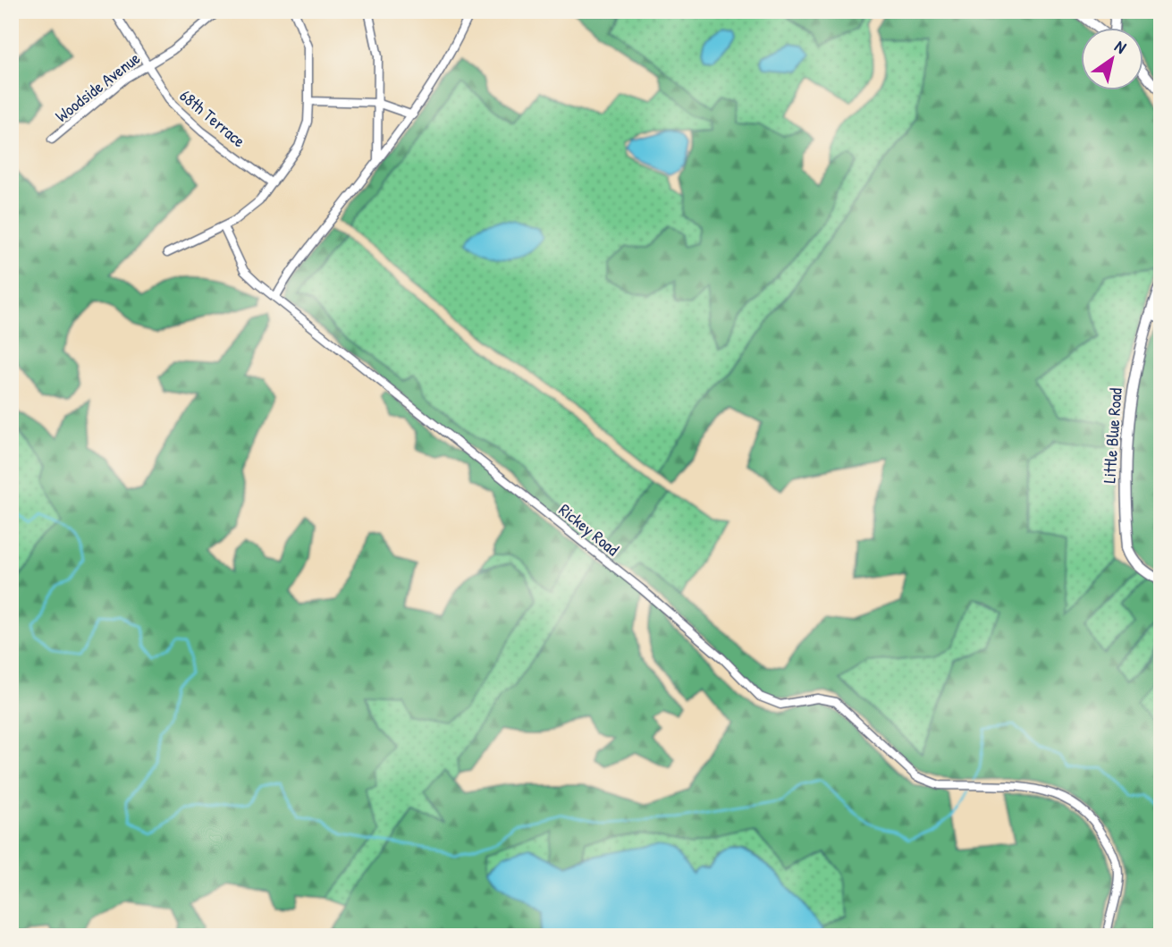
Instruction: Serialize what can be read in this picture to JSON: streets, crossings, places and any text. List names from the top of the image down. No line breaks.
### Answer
{"streets":{"street":["Woodside Avenue","68th Terrace","Little Blue Road","Rickey Road"]},"crossings":[["Woodside Avenue","68th Terrace"]],"north":"top right"}
